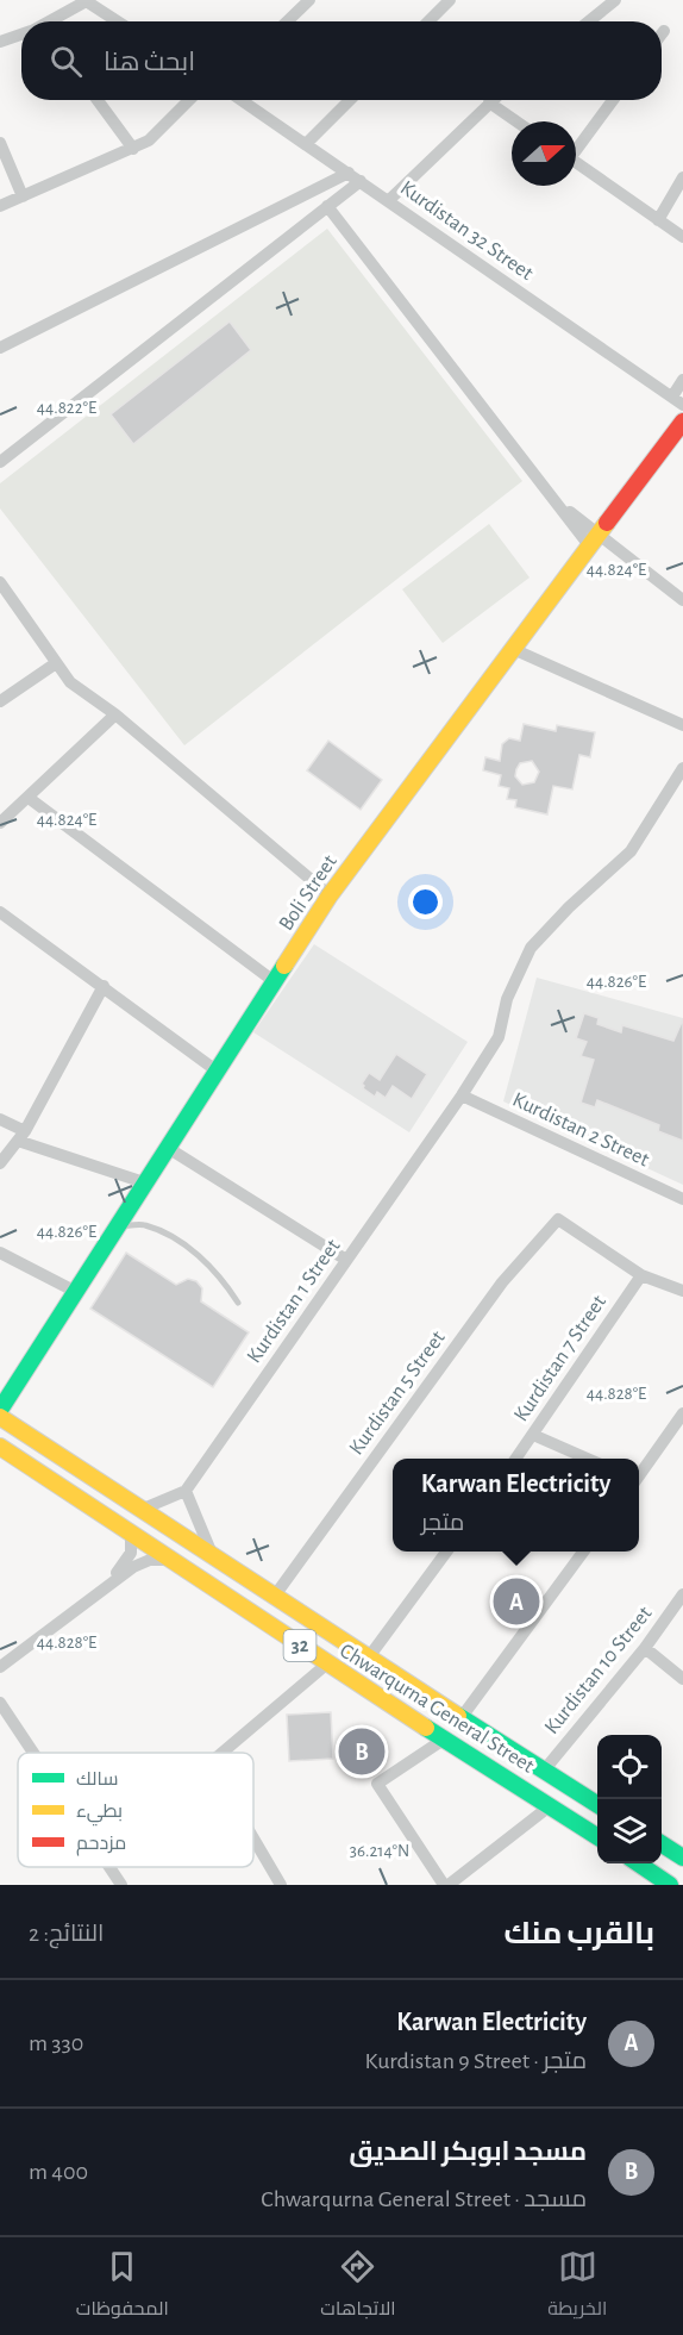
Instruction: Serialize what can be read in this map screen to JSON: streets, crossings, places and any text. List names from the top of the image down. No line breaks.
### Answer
{"streets":{"main road":["Boli Street","32","Chwarqurna General Street"],"street":["Kurdistan 32 Street","Kurdistan 2 Street","Kurdistan 1 Street","Kurdistan 7 Street","Kurdistan 5 Street","Kurdistan 10 Street"]},"crossings":[["Kurdistan 2 Street","Kurdistan 1 Street"],["Kurdistan 7 Street","Kurdistan 5 Street"],["Kurdistan 5 Street","Chwarqurna General Street"],["Kurdistan 10 Street","Chwarqurna General Street"]],"legend":["سالك","بطيء","مزدحم"],"north":"right","page":{"search":"ابحث هنا","popup":["Karwan Electricity","متجر"],"pins":["A","B"],"heading":["بالقرب منك","النتائج: 2"],"list":[{"mark":"A","name":"Karwan Electricity","note":"متجر · Kurdistan 9 Street","value":"330 m"},{"mark":"B","name":"مسجد ابوبكر الصديق","note":"مسجد · Chwarqurna General Street","value":"400 m"}],"nav":["الخريطة","الاتجاهات","المحفوظات"]},"coordinates":["44.822°E","44.824°E","44.826°E","44.828°E","36.214°N"]}
